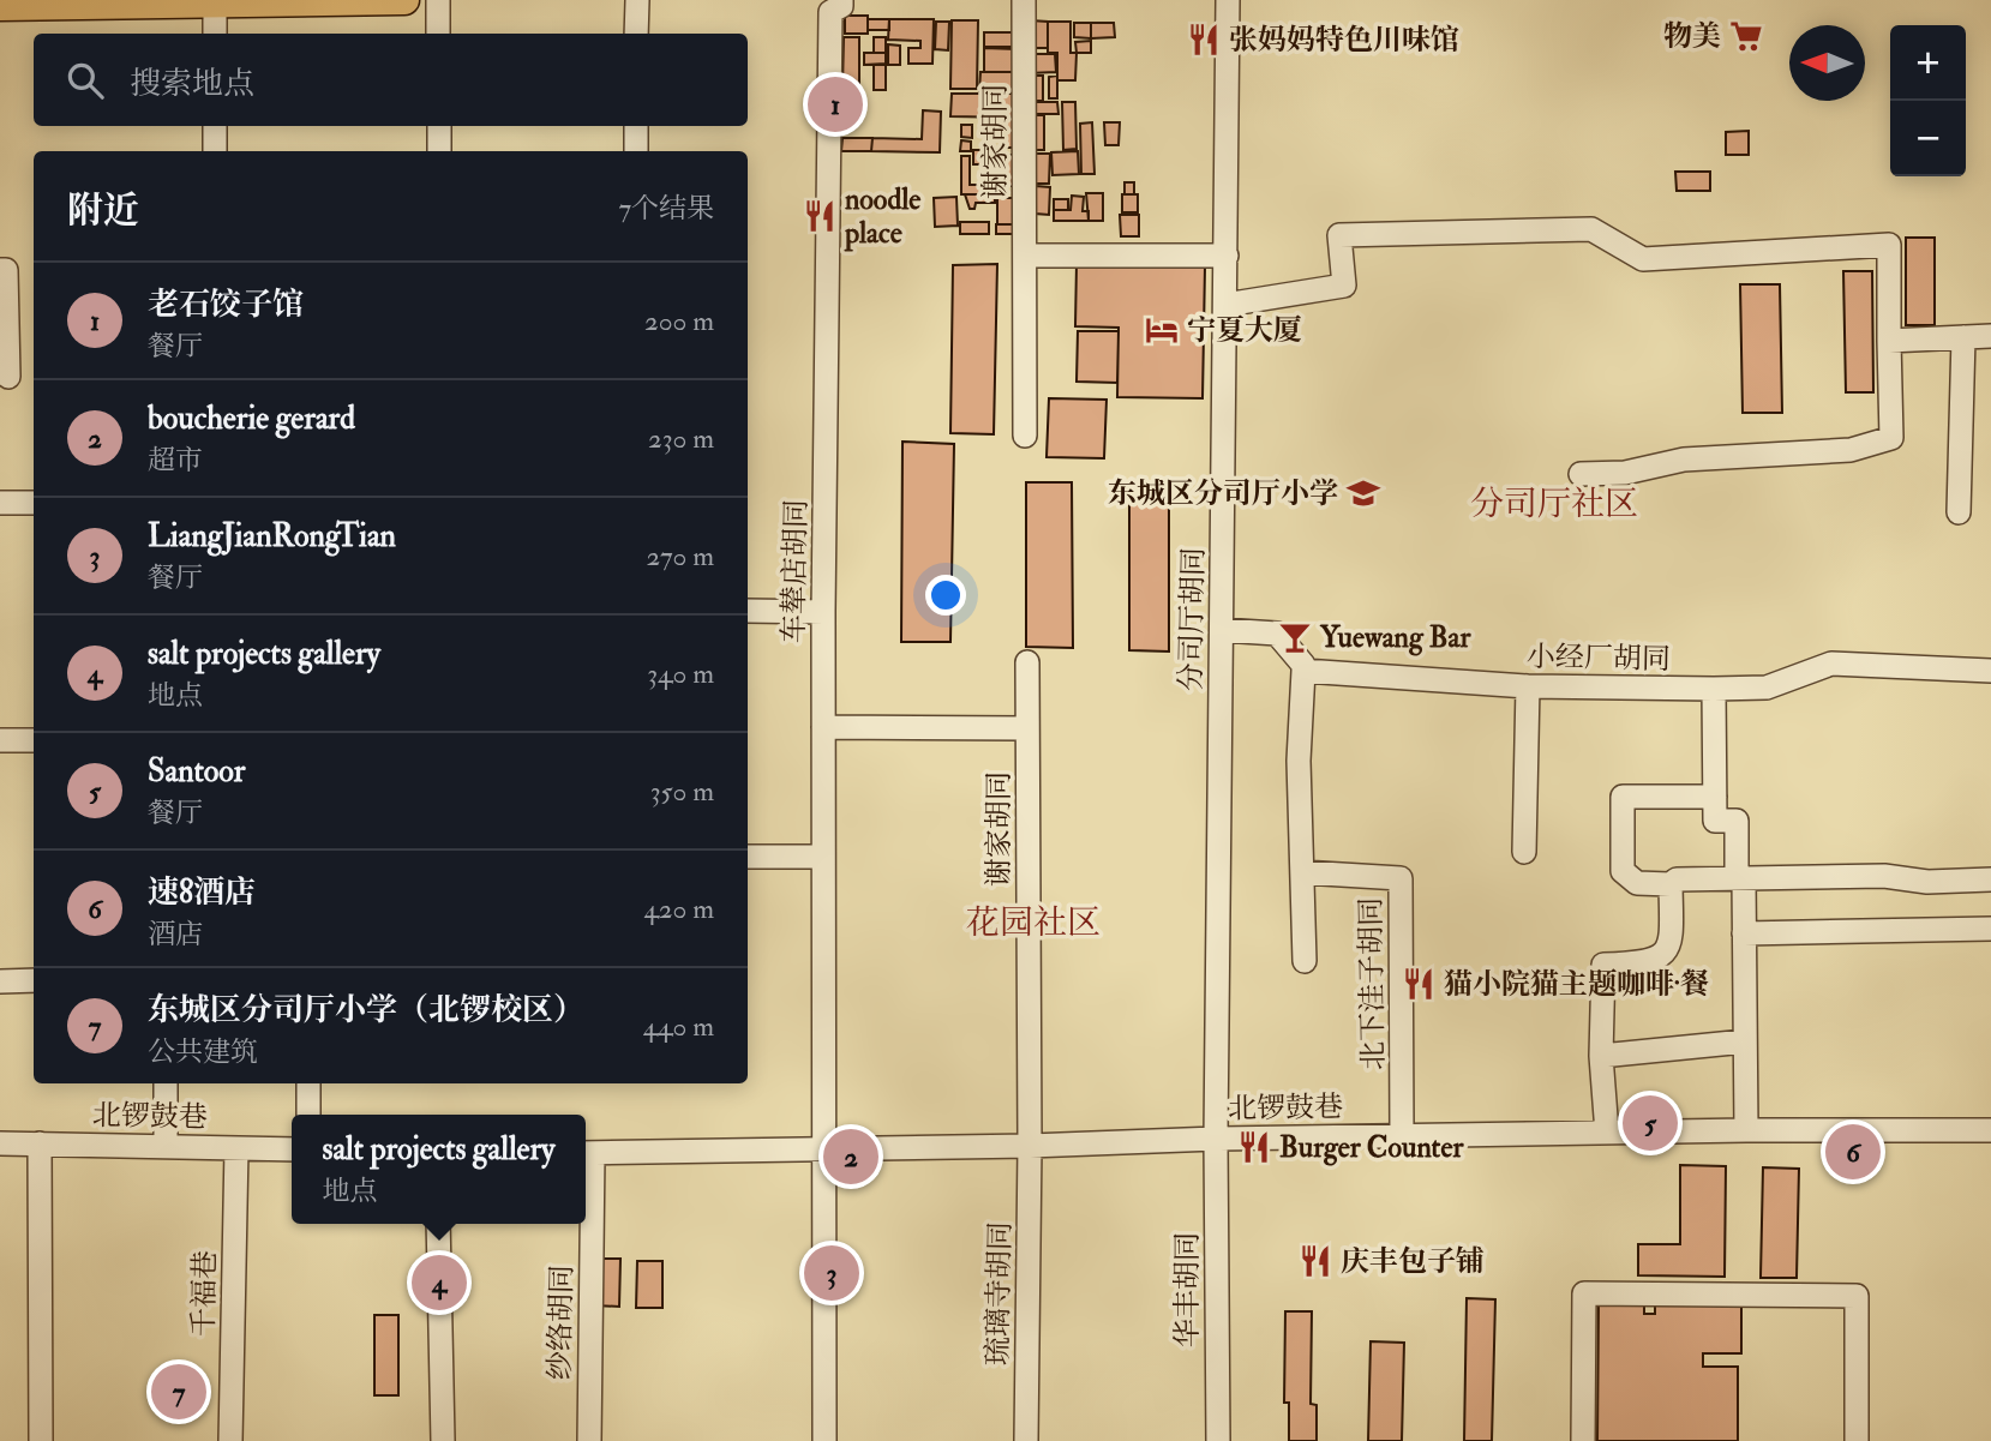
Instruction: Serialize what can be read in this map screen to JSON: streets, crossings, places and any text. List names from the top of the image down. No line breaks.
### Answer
{"streets":{"street":["谢家胡同","车辇店胡同","分司厅胡同","小经厂胡同","北下洼子胡同","北锣鼓巷","华丰胡同","千福巷","琉璃寺胡同","纱络胡同"]},"crossings":[["谢家胡同","北锣鼓巷"],["谢家胡同","琉璃寺胡同"],["车辇店胡同","北锣鼓巷"],["分司厅胡同","北锣鼓巷"],["分司厅胡同","华丰胡同"],["北下洼子胡同","北锣鼓巷"],["北锣鼓巷","华丰胡同"],["北锣鼓巷","千福巷"],["北锣鼓巷","琉璃寺胡同"],["北锣鼓巷","纱络胡同"]],"districts":["分司厅社区","花园社区"],"places":{"supermarket":["物美"],"restaurant":["张妈妈特色川味馆","noodle place","猫小院猫主题咖啡·餐","Burger Counter","庆丰包子铺"],"hotel":["宁夏大厦"],"school or university":["东城区分司厅小学"],"bar":["Yuewang Bar"]},"north":"left","page":{"map_buttons":["+","−"],"search":"搜索地点","pins":["1","5","6","2","3","4","7"],"heading":["附近","7个结果"],"list":[{"mark":"1","name":"老石饺子馆","note":"餐厅","value":"200 m"},{"mark":"2","name":"boucherie gerard","note":"超市","value":"230 m"},{"mark":"3","name":"LiangJianRongTian","note":"餐厅","value":"270 m"},{"mark":"4","name":"salt projects gallery","note":"地点","value":"340 m"},{"mark":"5","name":"Santoor","note":"餐厅","value":"350 m"},{"mark":"6","name":"速8酒店","note":"酒店","value":"420 m"},{"mark":"7","name":"东城区分司厅小学（北锣校区）","note":"公共建筑","value":"440 m"}],"popup":["salt projects gallery","地点"]}}
